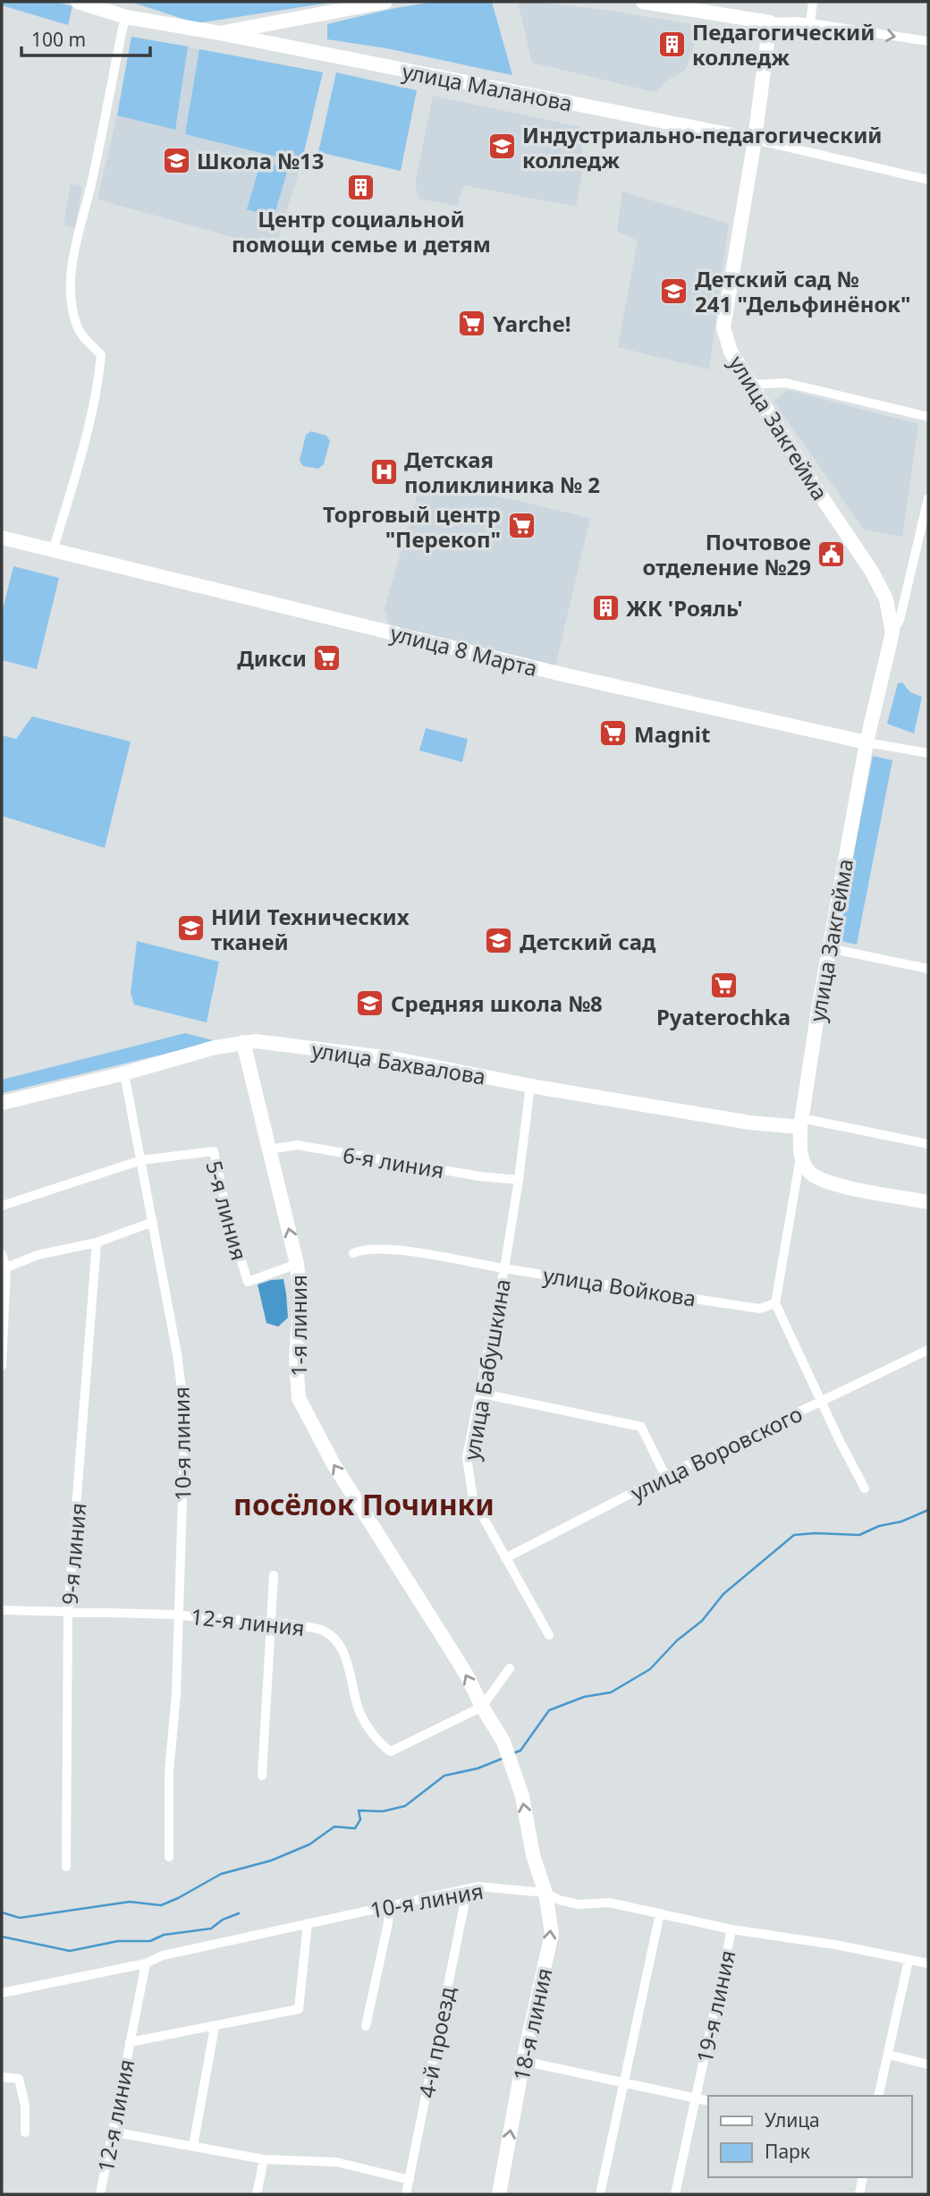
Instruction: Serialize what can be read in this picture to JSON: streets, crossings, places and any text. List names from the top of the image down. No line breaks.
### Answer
{"streets":{"street":["улица Маланова","улица Закгейма","улица 8 Марта","улица Бахвалова","6-я линия","5-я линия","улица Войкова","1-я линия","улица Бабушкина","10-я линия","улица Воровского","9-я линия","12-я линия","19-я линия","18-я линия","4-й проезд"]},"crossings":[["улица Маланова","улица Закгейма"],["улица Закгейма","улица 8 Марта"],["улица Закгейма","улица Бахвалова"],["улица Бахвалова","1-я линия"],["улица Бахвалова","улица Бабушкина"],["улица Бахвалова","10-я линия"],["6-я линия","1-я линия"],["6-я линия","улица Бабушкина"],["5-я линия","1-я линия"],["5-я линия","10-я линия"],["улица Войкова","улица Бабушкина"],["1-я линия","12-я линия"],["1-я линия","18-я линия"],["улица Бабушкина","улица Воровского"],["10-я линия","12-я линия"],["10-я линия","19-я линия"],["10-я линия","18-я линия"],["10-я линия","4-й проезд"],["9-я линия","12-я линия"]],"one_way":["1-я линия"],"districts":["посёлок Починки"],"places":{"building":["Педагогический колледж","Центр социальной помощи семье и детям","ЖК 'Рояль'"],"school or university":["Индустриально-педагогический колледж","Школа №13","Детский сад № 241 \"Дельфинёнок\"","НИИ Технических тканей","Детский сад","Средняя школа №8"],"supermarket":["Yarche!","Торговый центр \"Перекоп\"","Дикси","Magnit","Pyaterochka"],"hospital":["Детская поликлиника № 2"],"public building":["Почтовое отделение №29"]},"legend":["Улица","Парк"],"scale_bar":"100 m"}
